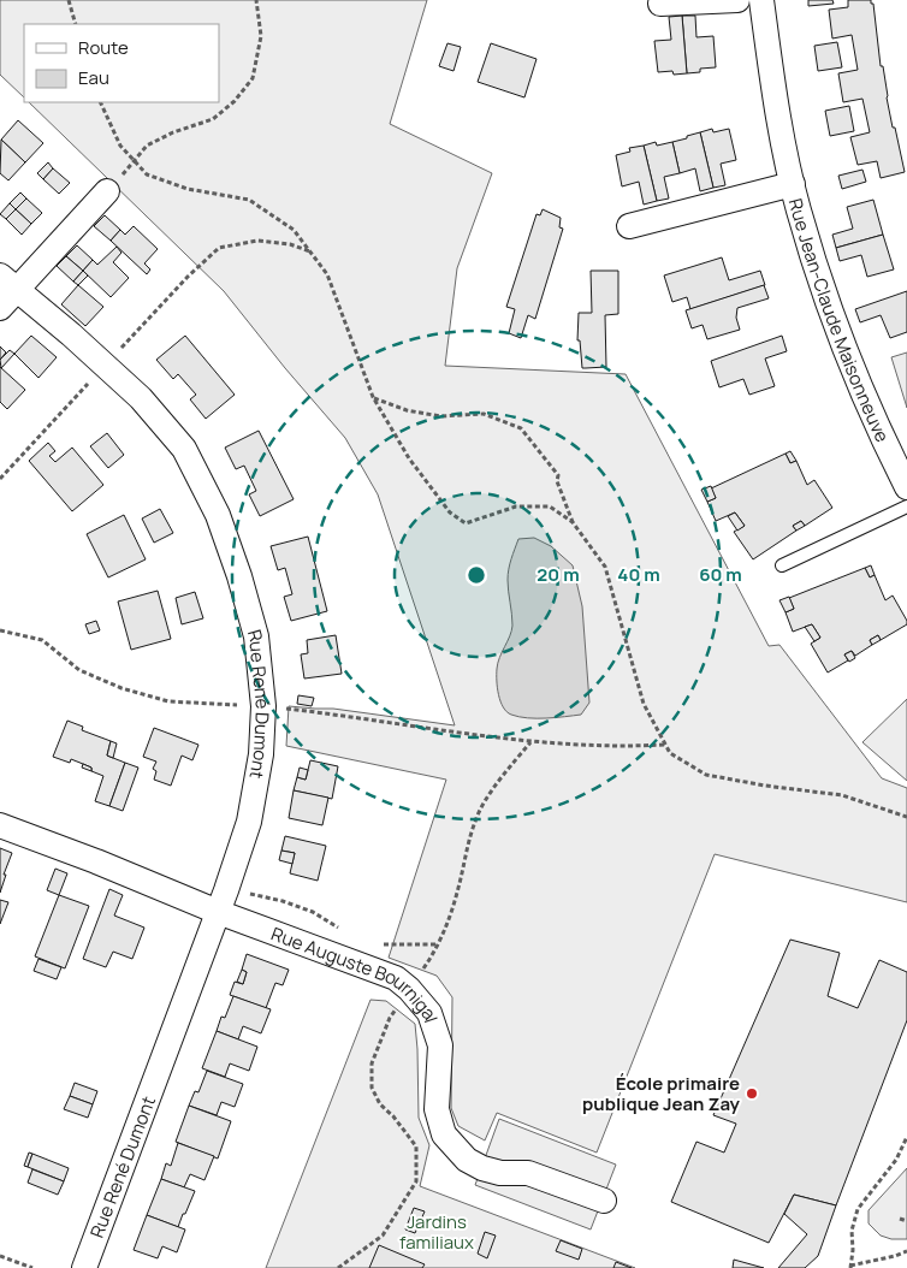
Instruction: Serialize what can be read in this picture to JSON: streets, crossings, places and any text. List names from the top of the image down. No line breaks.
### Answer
{"streets":{"street":["Rue Jean-Claude Maisonneuve","Rue René Dumont","Rue Auguste Bournigal"]},"crossings":[["Rue René Dumont","Rue Auguste Bournigal"]],"parks":["Jardins familiaux"],"places":["École primaire publique Jean Zay"],"legend":["Route","Eau"],"rings":["20 m","40 m","60 m"]}
